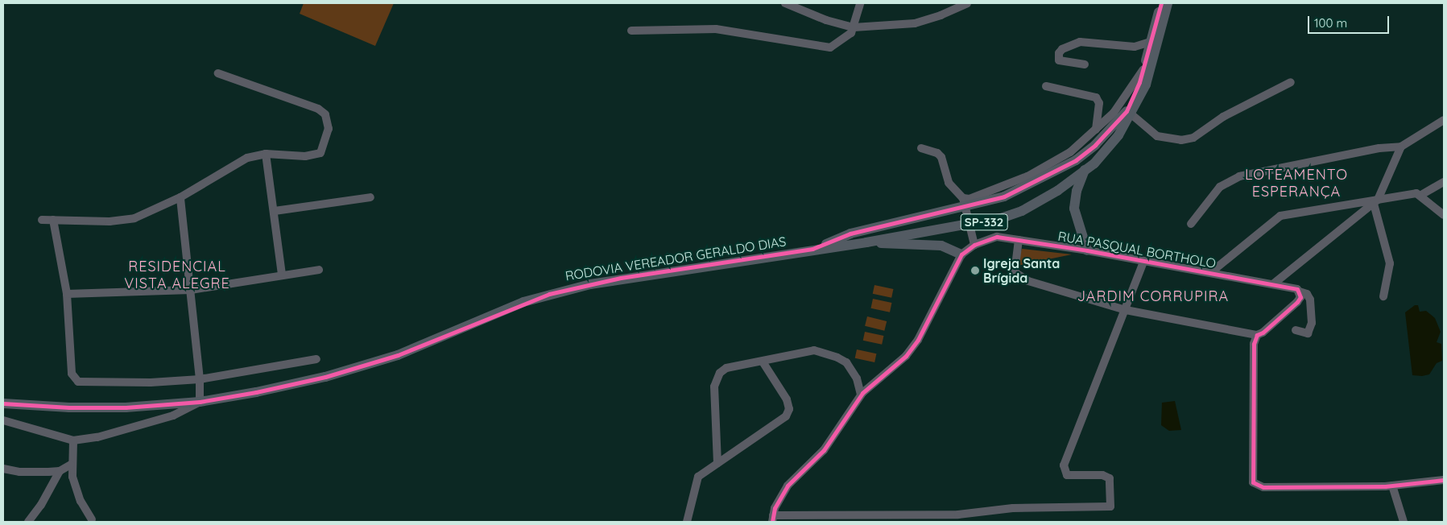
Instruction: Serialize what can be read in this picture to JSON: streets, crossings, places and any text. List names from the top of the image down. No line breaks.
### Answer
{"streets":{"main road":["SP-332","RODOVIA VEREADOR GERALDO DIAS"],"street":["RUA PASQUAL BORTHOLO"]},"districts":["LOTEAMENTO ESPERANÇA","RESIDENCIAL VISTA ALEGRE","JARDIM CORRUPIRA"],"places":["Igreja Santa Brígida"],"scale_bar":"100 m"}
